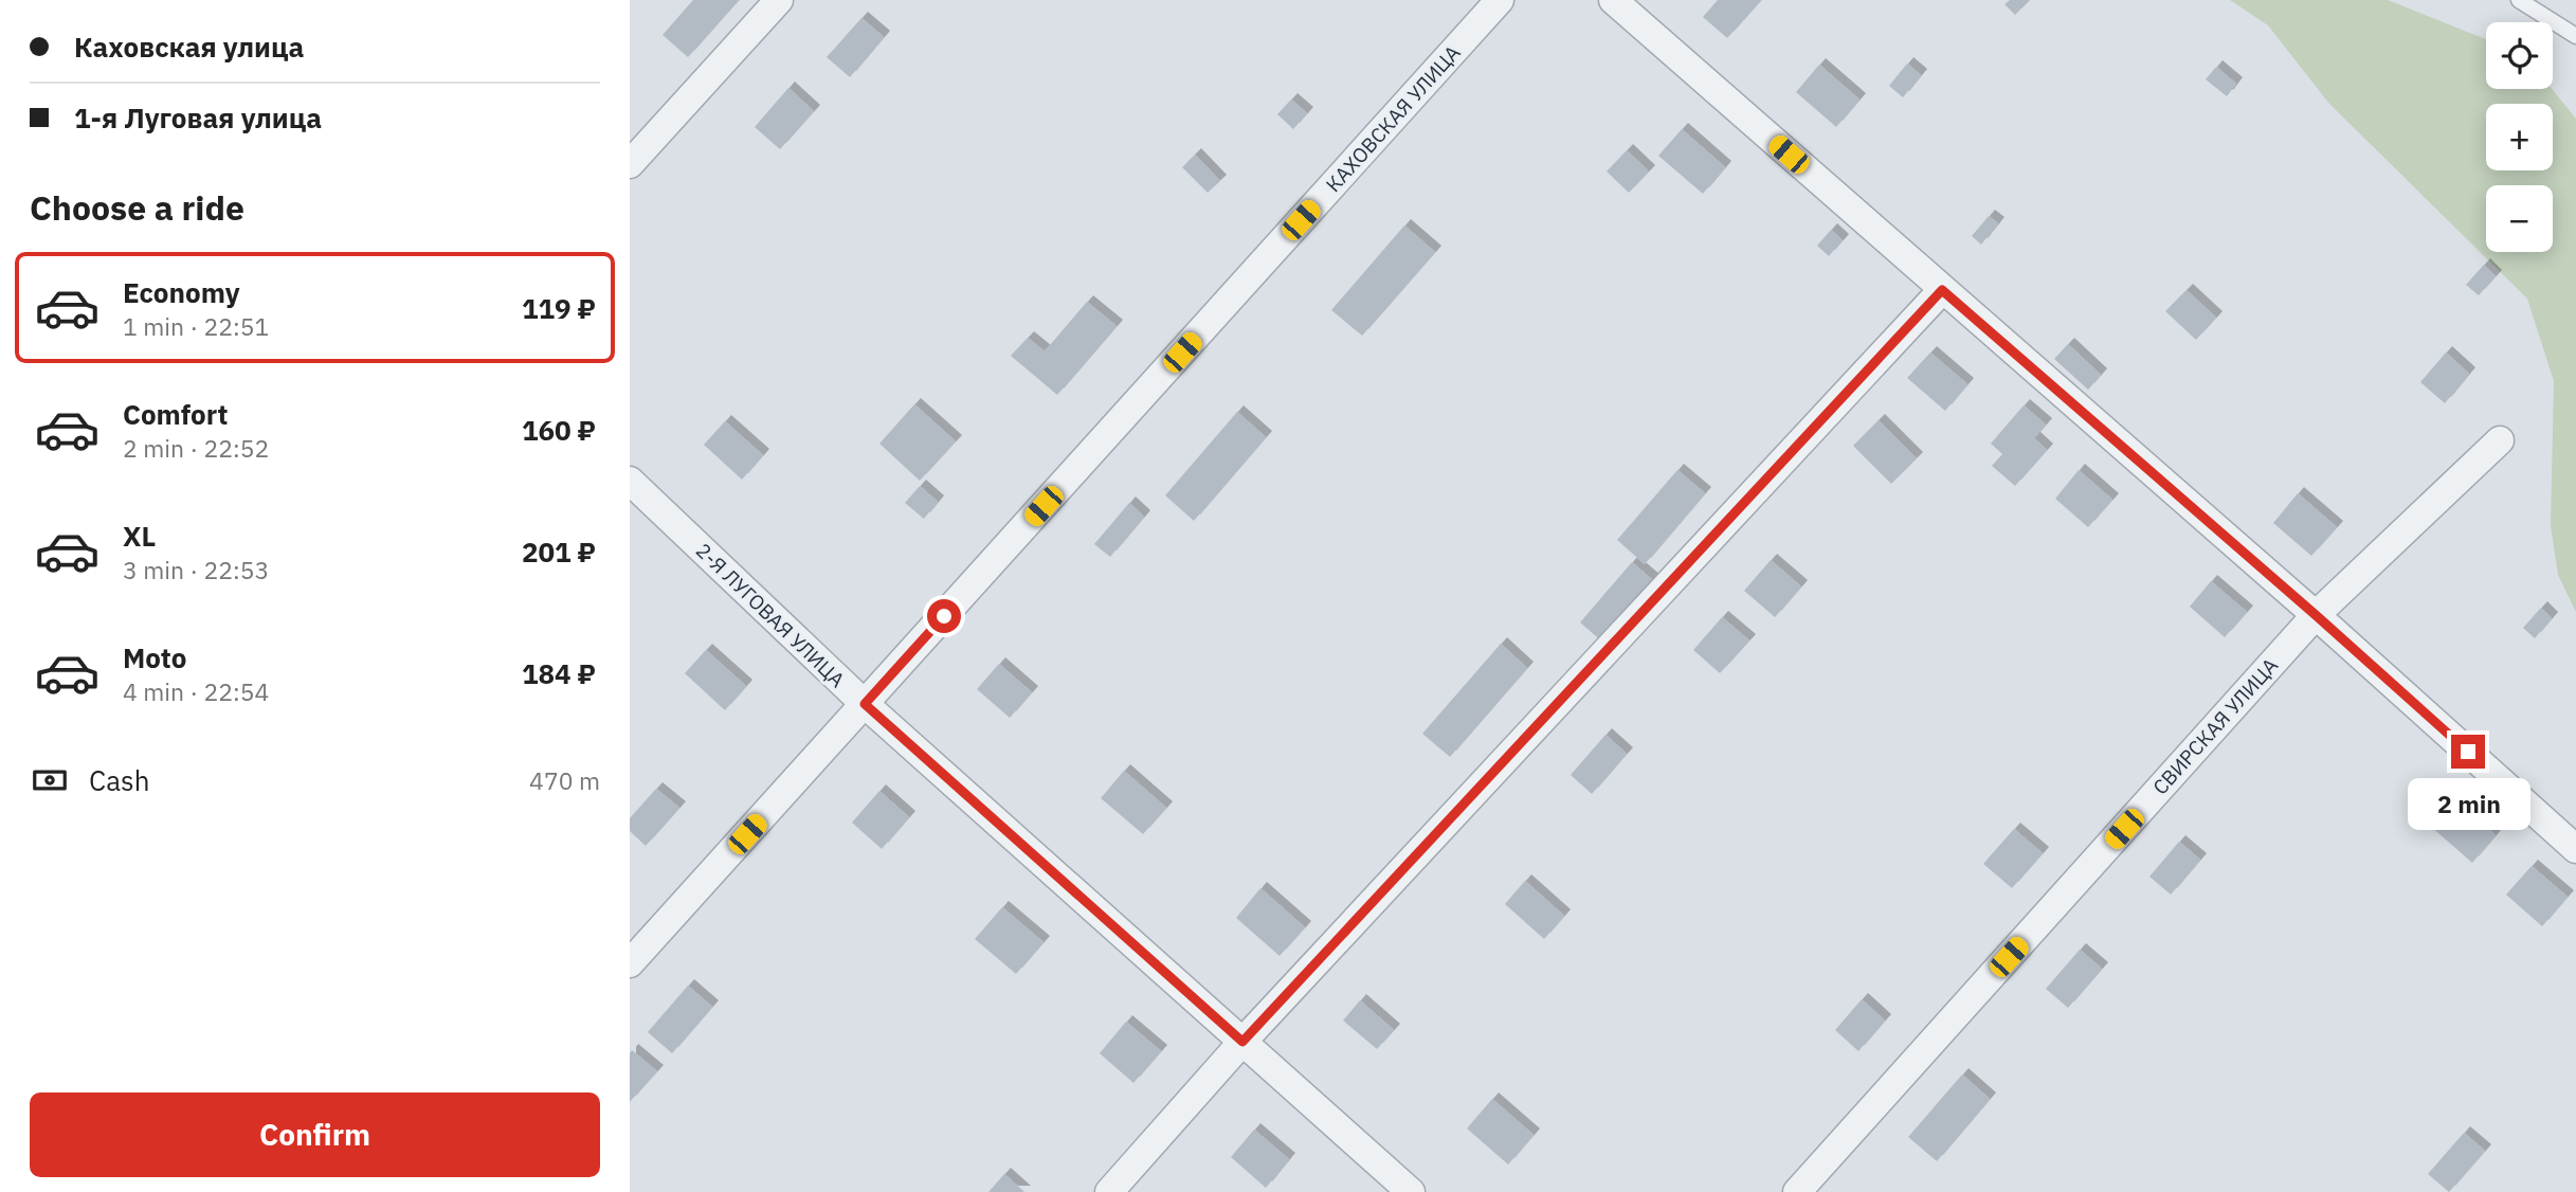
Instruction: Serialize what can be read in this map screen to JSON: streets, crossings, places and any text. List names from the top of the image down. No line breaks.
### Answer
{"streets":{"street":["КАХОВСКАЯ УЛИЦА","2-Я ЛУГОВАЯ УЛИЦА","СВИРСКАЯ УЛИЦА"]},"crossings":[["КАХОВСКАЯ УЛИЦА","2-Я ЛУГОВАЯ УЛИЦА"]],"page":{"banner":["Каховская улица","1-я Луговая улица"],"map_buttons":["+","−"],"heading":"Choose a ride","list":[{"name":"Economy","note":"1 min · 22:51","value":"119 ₽"},{"name":"Comfort","note":"2 min · 22:52","value":"160 ₽"},{"name":"XL","note":"3 min · 22:53","value":"201 ₽"},{"name":"Moto","note":"4 min · 22:54","value":"184 ₽"}],"pay":["Cash","470 m"],"bubble":"2 min","buttons":"Confirm"}}
